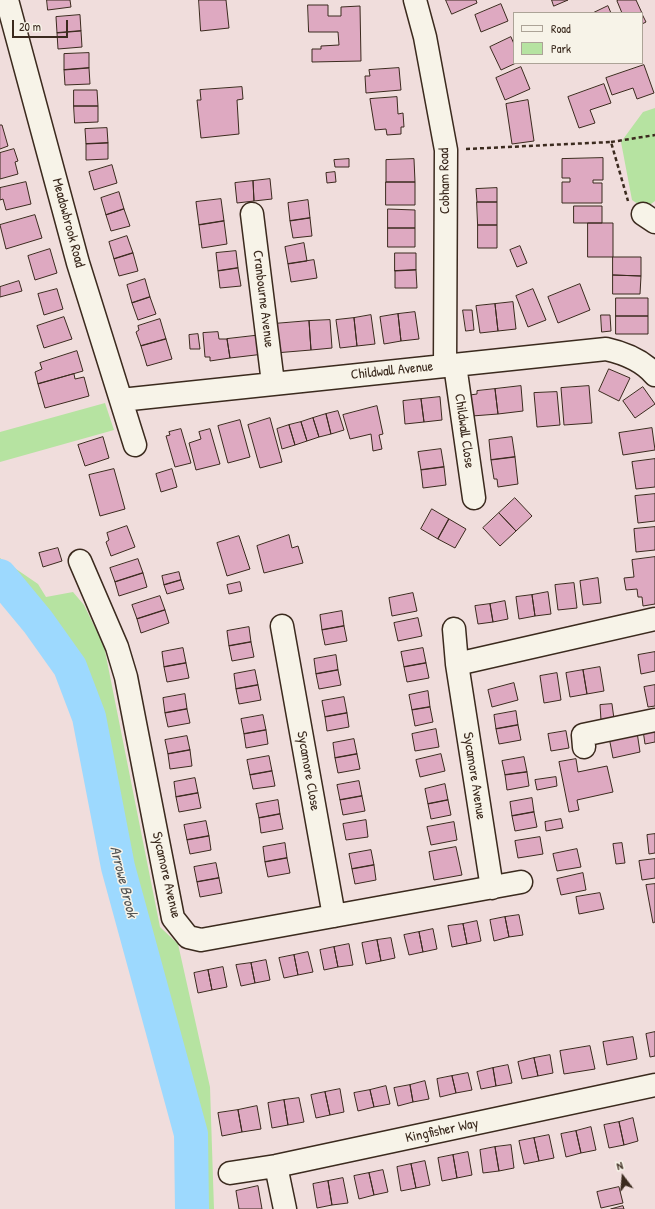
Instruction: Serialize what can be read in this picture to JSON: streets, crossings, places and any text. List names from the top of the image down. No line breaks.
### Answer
{"streets":{"street":["Cobham Road","Meadowbrook Road","Cranbourne Avenue","Childwall Avenue","Childwall Close","Sycamore Close","Sycamore Avenue","Kingfisher Way"]},"crossings":[["Cobham Road","Childwall Avenue"],["Cobham Road","Childwall Close"],["Meadowbrook Road","Childwall Avenue"],["Cranbourne Avenue","Childwall Avenue"],["Childwall Avenue","Childwall Close"],["Sycamore Close","Sycamore Avenue"]],"water":["Arrowe Brook"],"legend":["Road","Park"],"scale_bar":"20 m","north":"top"}
